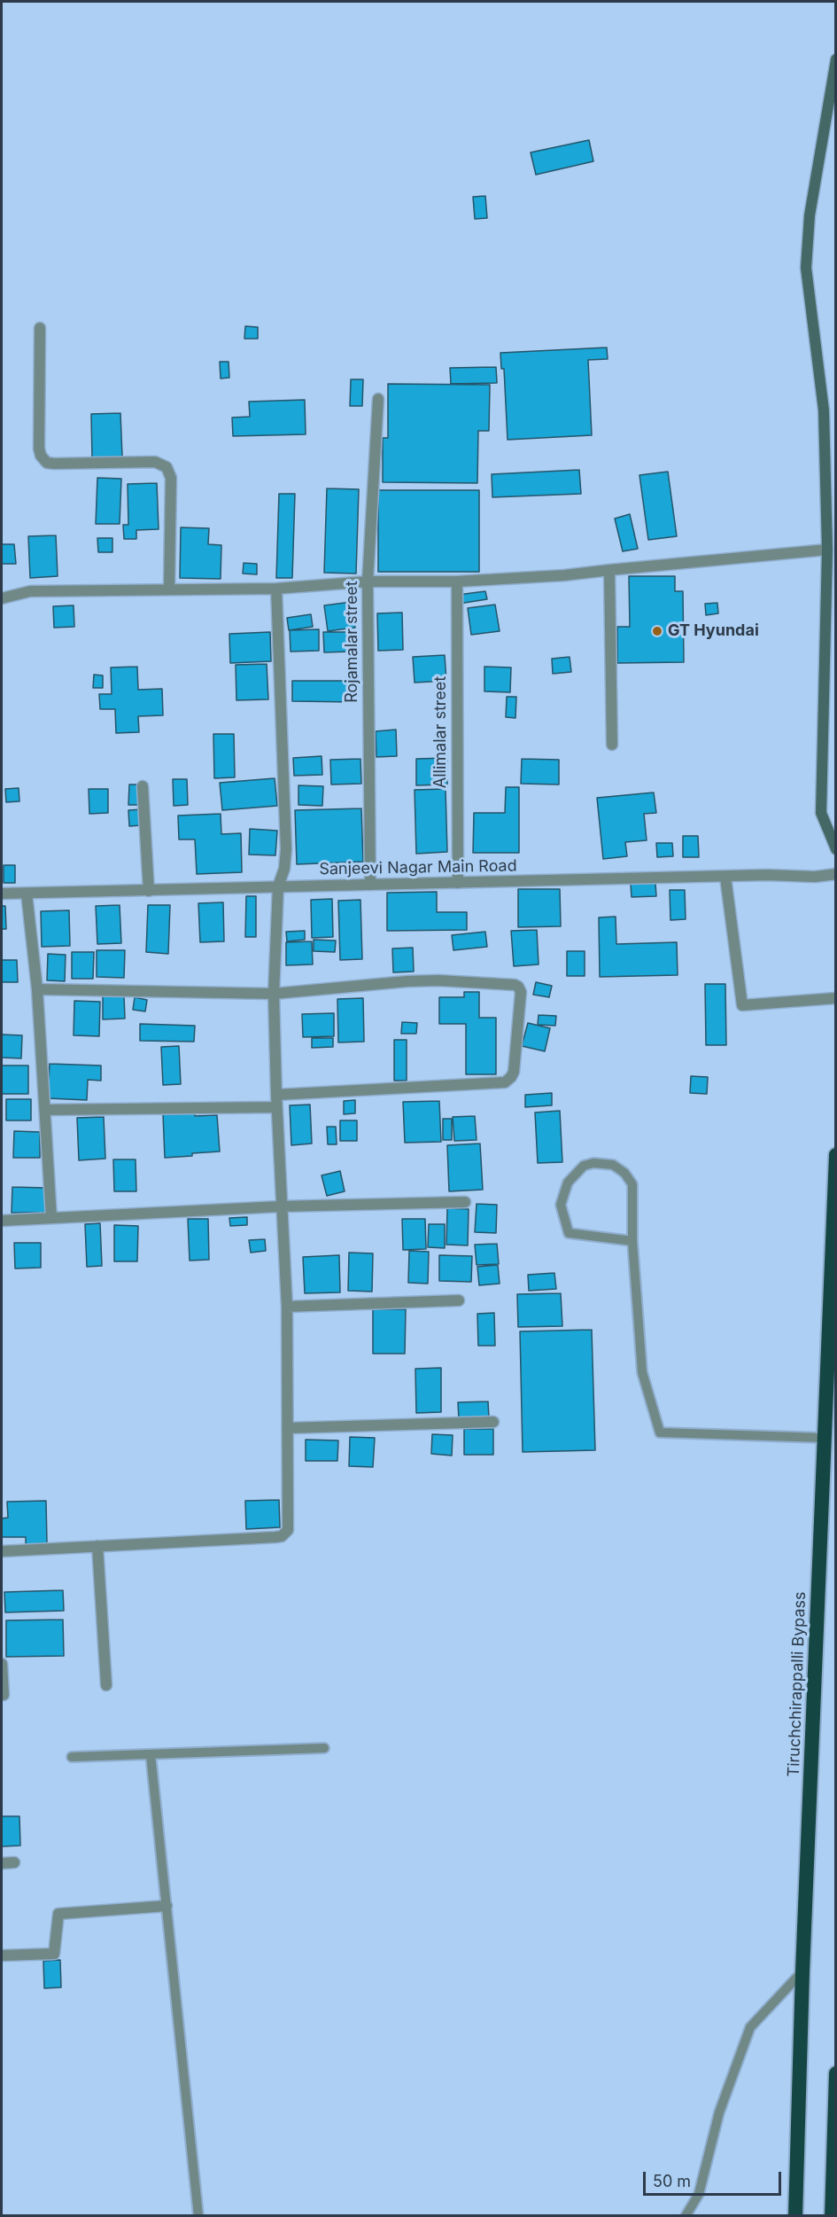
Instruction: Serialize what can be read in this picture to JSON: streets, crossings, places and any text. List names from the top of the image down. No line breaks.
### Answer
{"streets":{"highway":["Tiruchchirappalli Bypass"],"street":["Rojamalar street","Allimalar street","Sanjeevi Nagar Main Road"]},"crossings":[["Rojamalar street","Sanjeevi Nagar Main Road"],["Allimalar street","Sanjeevi Nagar Main Road"]],"places":["GT Hyundai"],"scale_bar":"50 m"}
